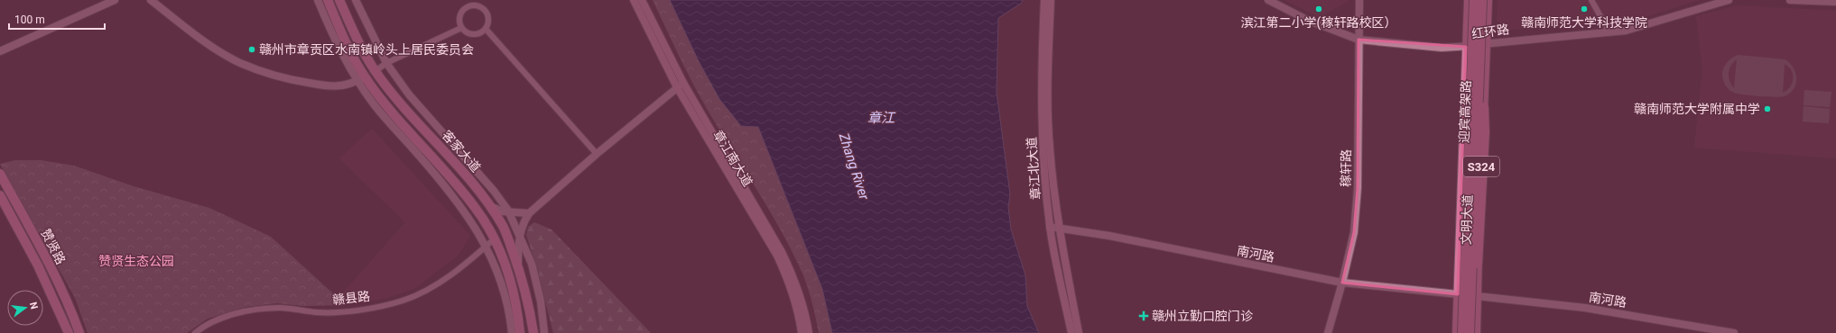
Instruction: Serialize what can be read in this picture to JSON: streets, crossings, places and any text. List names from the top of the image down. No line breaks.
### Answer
{"streets":{"highway":["迎宾高架路"],"main road":["客家大道","章江南大道","S324","章江北大道","文明大道","赞贤路"],"street":["红环路","稼轩路","南河路","赣县路"]},"crossings":[["红环路","迎宾高架路"],["红环路","稼轩路"],["红环路","文明大道"],["客家大道","赣县路"],["章江北大道","南河路"],["稼轩路","南河路"],["文明大道","南河路"]],"water":["章江","Zhang River"],"parks":["赞贤生态公园"],"places":{"other":["滨江第二小学(稼轩路校区）","赣南师范大学科技学院","赣州市章贡区水南镇岭头上居民委员会","赣南师范大学附属中学"],"health":["赣州立勤口腔门诊"]},"scale_bar":"100 m","north":"right"}
